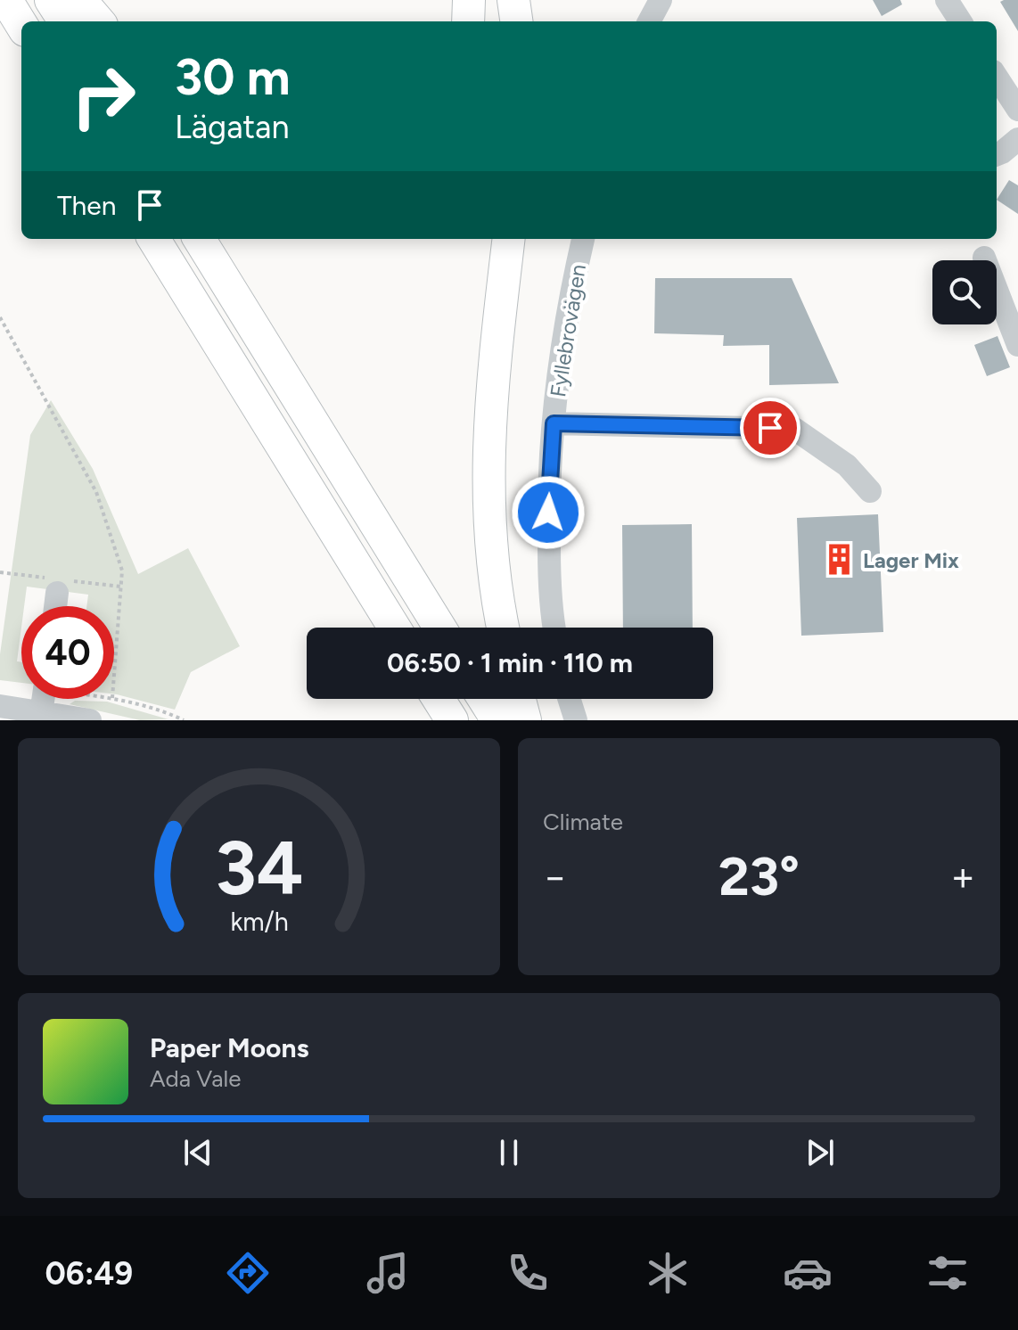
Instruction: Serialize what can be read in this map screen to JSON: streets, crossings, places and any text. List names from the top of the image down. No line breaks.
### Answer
{"streets":{"street":["Fyllebrovägen"]},"places":{"building":["Lager Mix"]},"page":{"turn":["30 m","Lägatan"],"then":"Then","limit":"40","trip":"06:50 · 1 min · 110 m","tile":"Climate","heat":["−","23°","+"],"song":["Paper Moons","Ada Vale"],"tabs":"06:49","gauge":["34","km/h"]}}
